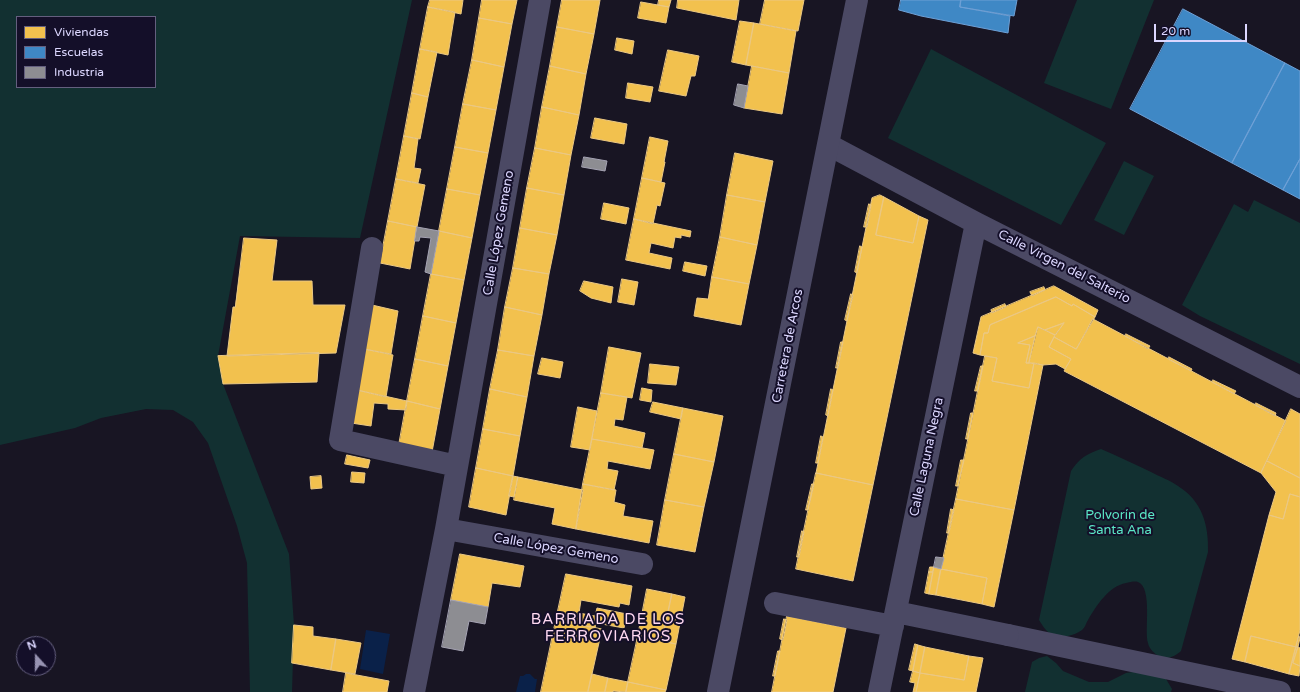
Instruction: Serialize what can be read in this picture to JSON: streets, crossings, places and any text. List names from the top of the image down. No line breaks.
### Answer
{"streets":{"street":["Calle López Gemeno","Calle Virgen del Salterio","Carretera de Arcos","Calle Laguna Negra"]},"crossings":[["Calle Virgen del Salterio","Carretera de Arcos"],["Calle Virgen del Salterio","Calle Laguna Negra"]],"districts":["BARRIADA DE LOS FERROVIARIOS"],"parks":["Polvorín de Santa Ana"],"legend":["Viviendas","Escuelas","Industria"],"scale_bar":"20 m","north":"top"}
